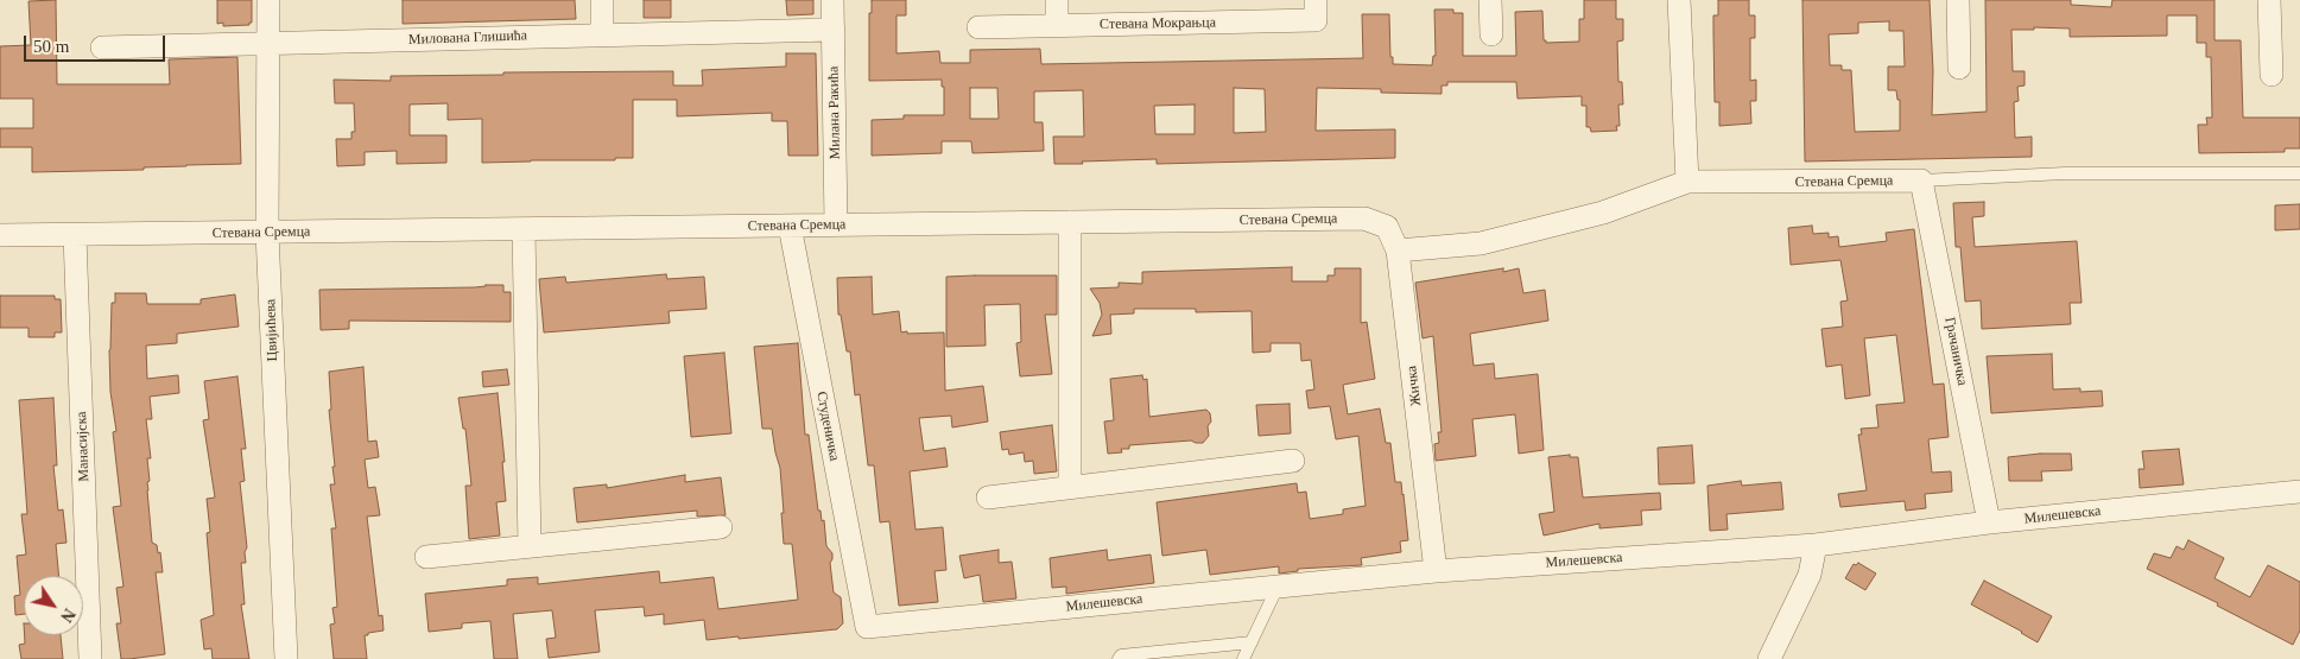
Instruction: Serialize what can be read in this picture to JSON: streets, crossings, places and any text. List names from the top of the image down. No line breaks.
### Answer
{"streets":{"street":["Стевана Мокрањца","Милована Глишића","Милана Ракића","Стевана Сремца","Цвијићева","Грачаничка","Жичка","Студеничка","Манасијска","Милешевска"]},"crossings":[["Милована Глишића","Милана Ракића"],["Милована Глишића","Цвијићева"],["Милана Ракића","Стевана Сремца"],["Стевана Сремца","Цвијићева"],["Стевана Сремца","Грачаничка"],["Стевана Сремца","Жичка"],["Стевана Сремца","Студеничка"],["Стевана Сремца","Манасијска"],["Грачаничка","Милешевска"],["Жичка","Милешевска"],["Студеничка","Милешевска"]],"scale_bar":"50 m","north":"bottom right"}
